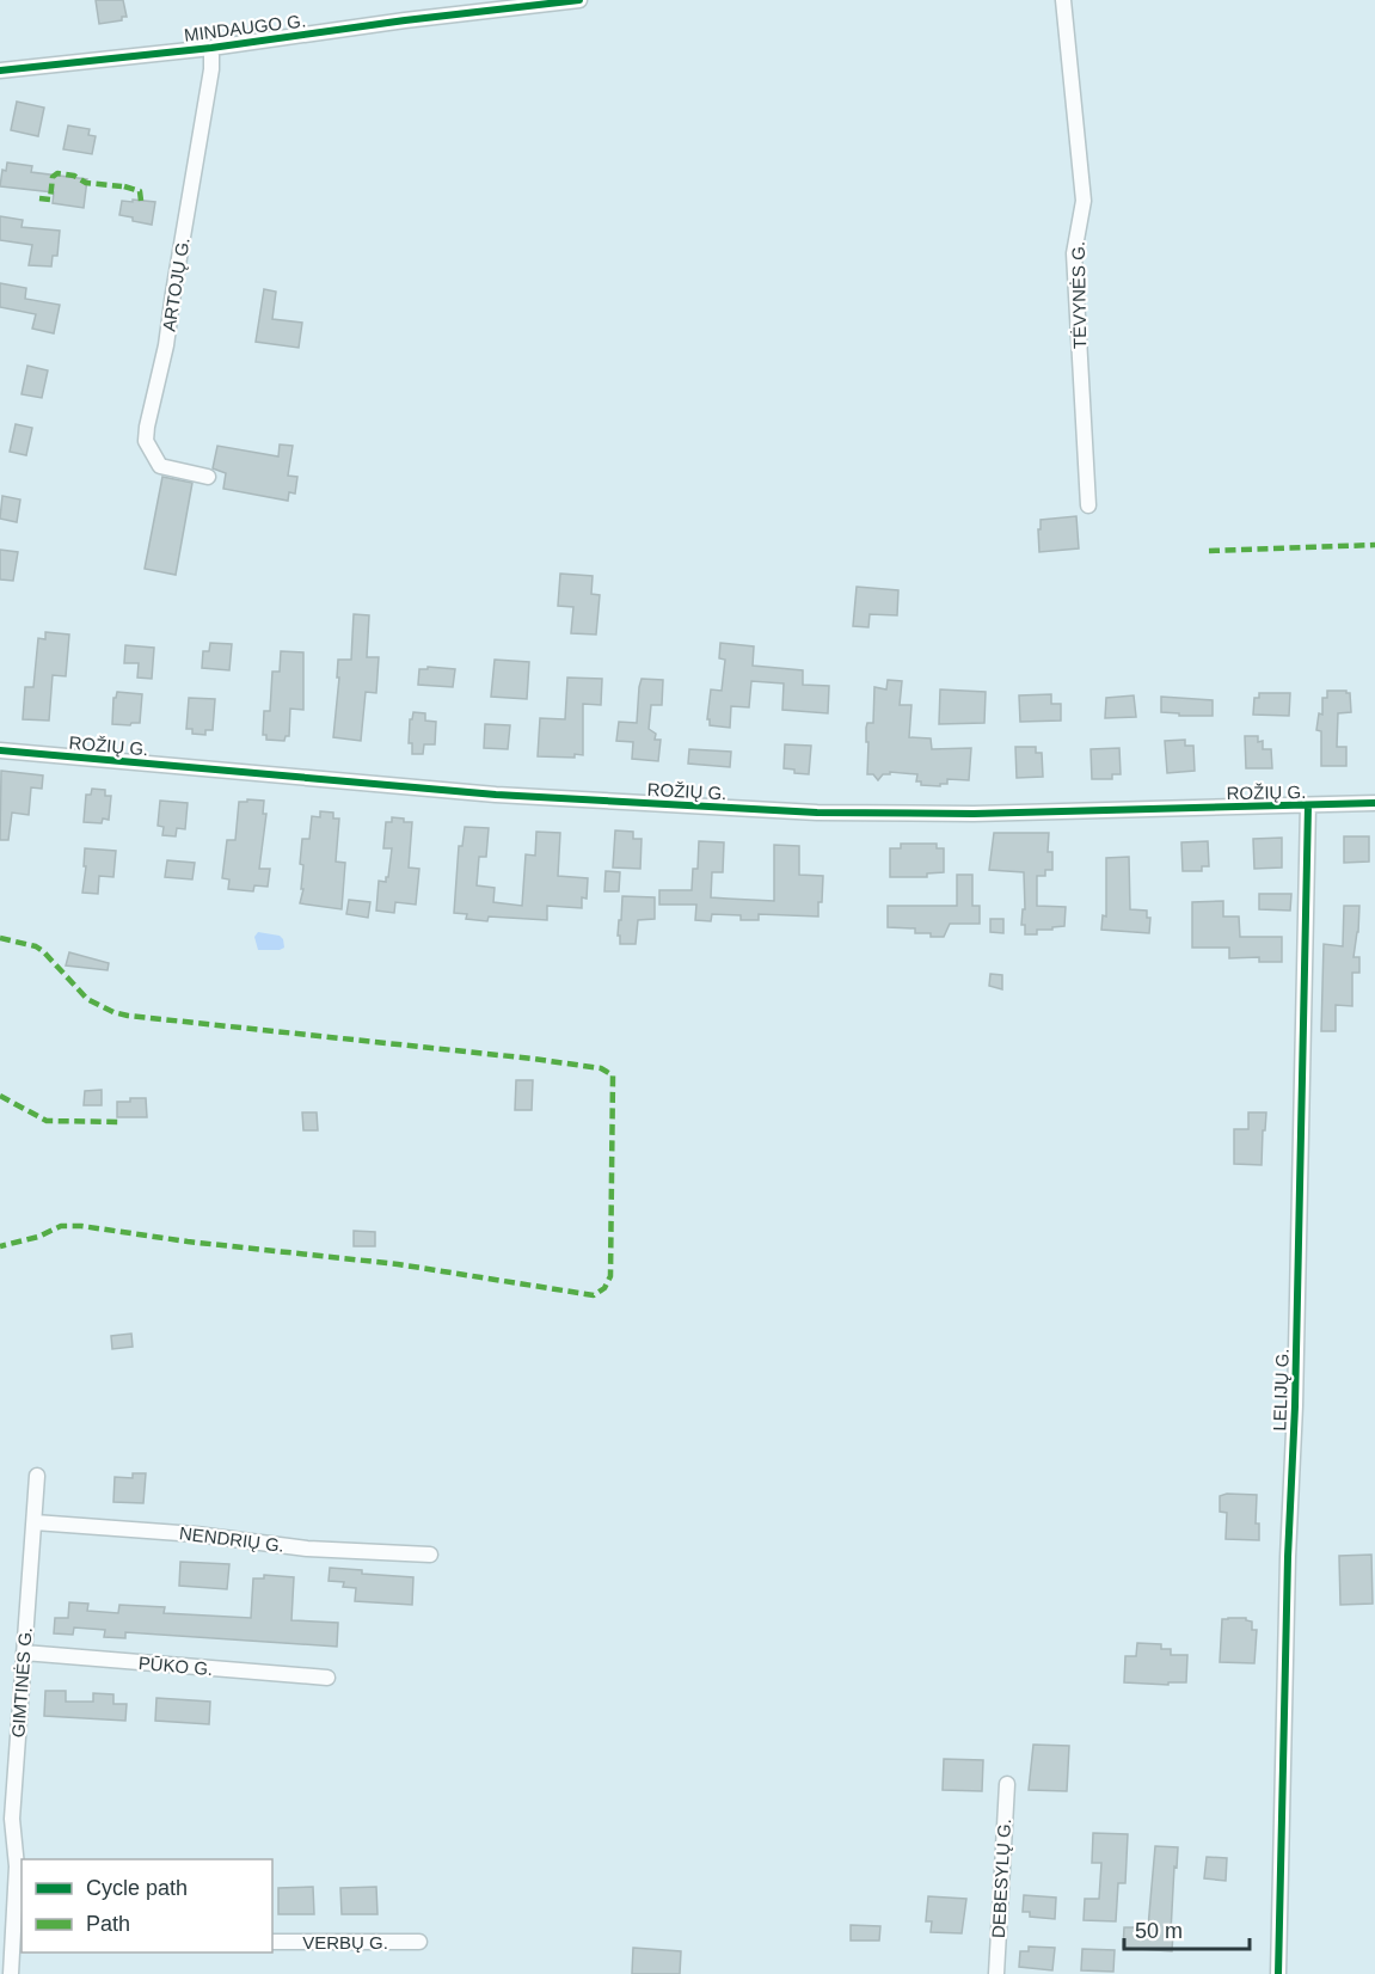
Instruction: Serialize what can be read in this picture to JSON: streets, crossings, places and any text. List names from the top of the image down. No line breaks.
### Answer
{"streets":{"street":["MINDAUGO G.","ARTOJŲ G.","TĖVYNĖS G.","ROŽIŲ G.","LELIJŲ G.","NENDRIŲ G.","PŪKO G.","GIMTINĖS G.","DEBESYLŲ G.","VERBŲ G."]},"crossings":[["MINDAUGO G.","ARTOJŲ G."],["ROŽIŲ G.","LELIJŲ G."],["NENDRIŲ G.","GIMTINĖS G."],["PŪKO G.","GIMTINĖS G."]],"legend":["Cycle path","Path"],"scale_bar":"50 m"}
